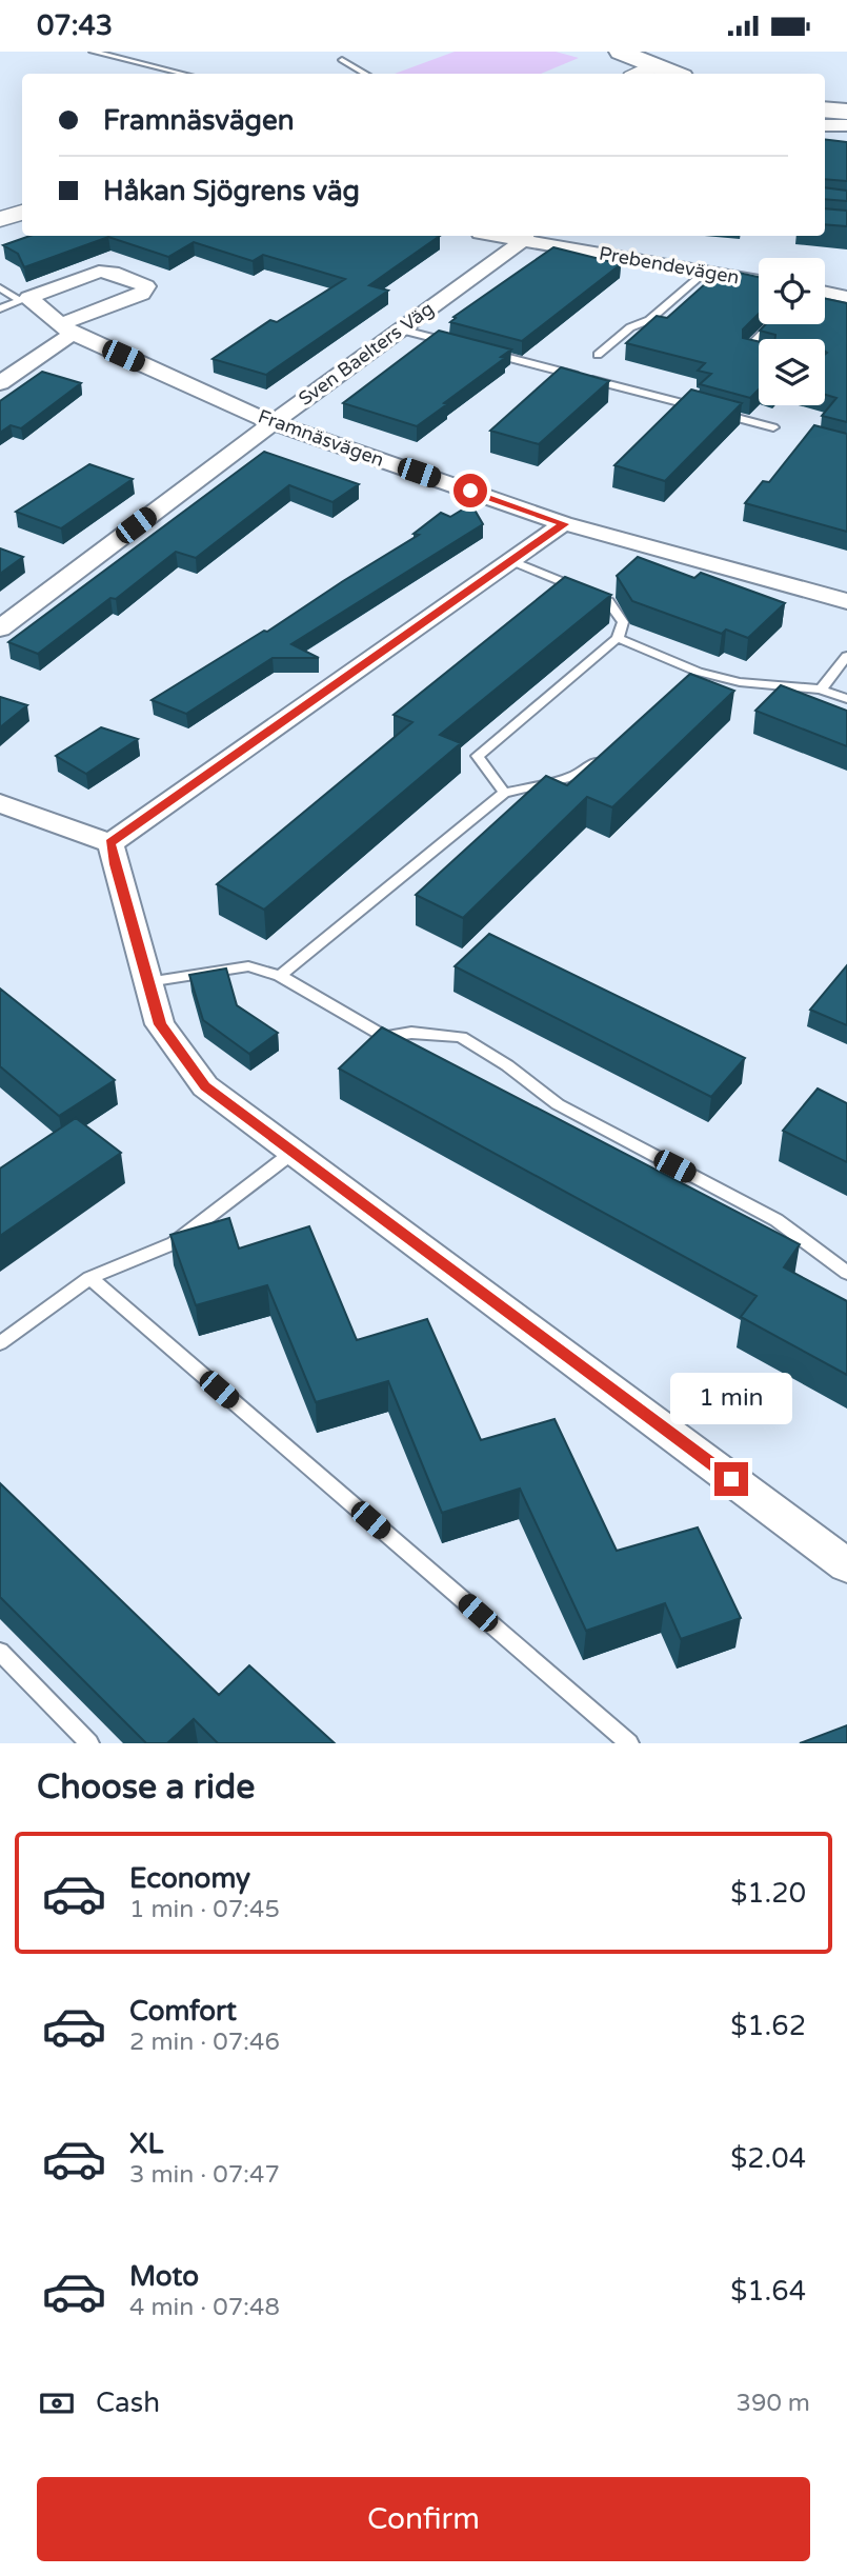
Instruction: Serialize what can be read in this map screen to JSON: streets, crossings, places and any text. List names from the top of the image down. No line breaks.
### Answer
{"streets":{"street":["Prebendevägen","Sven Baelters Väg","Framnäsvägen"]},"crossings":[["Prebendevägen","Sven Baelters Väg"],["Sven Baelters Väg","Framnäsvägen"]],"page":{"status":"07:43","banner":["Framnäsvägen","Håkan Sjögrens väg"],"bubble":"1 min","heading":"Choose a ride","list":[{"name":"Economy","note":"1 min · 07:45","value":"$1.20"},{"name":"Comfort","note":"2 min · 07:46","value":"$1.62"},{"name":"XL","note":"3 min · 07:47","value":"$2.04"},{"name":"Moto","note":"4 min · 07:48","value":"$1.64"}],"pay":["Cash","390 m"],"buttons":"Confirm"}}
